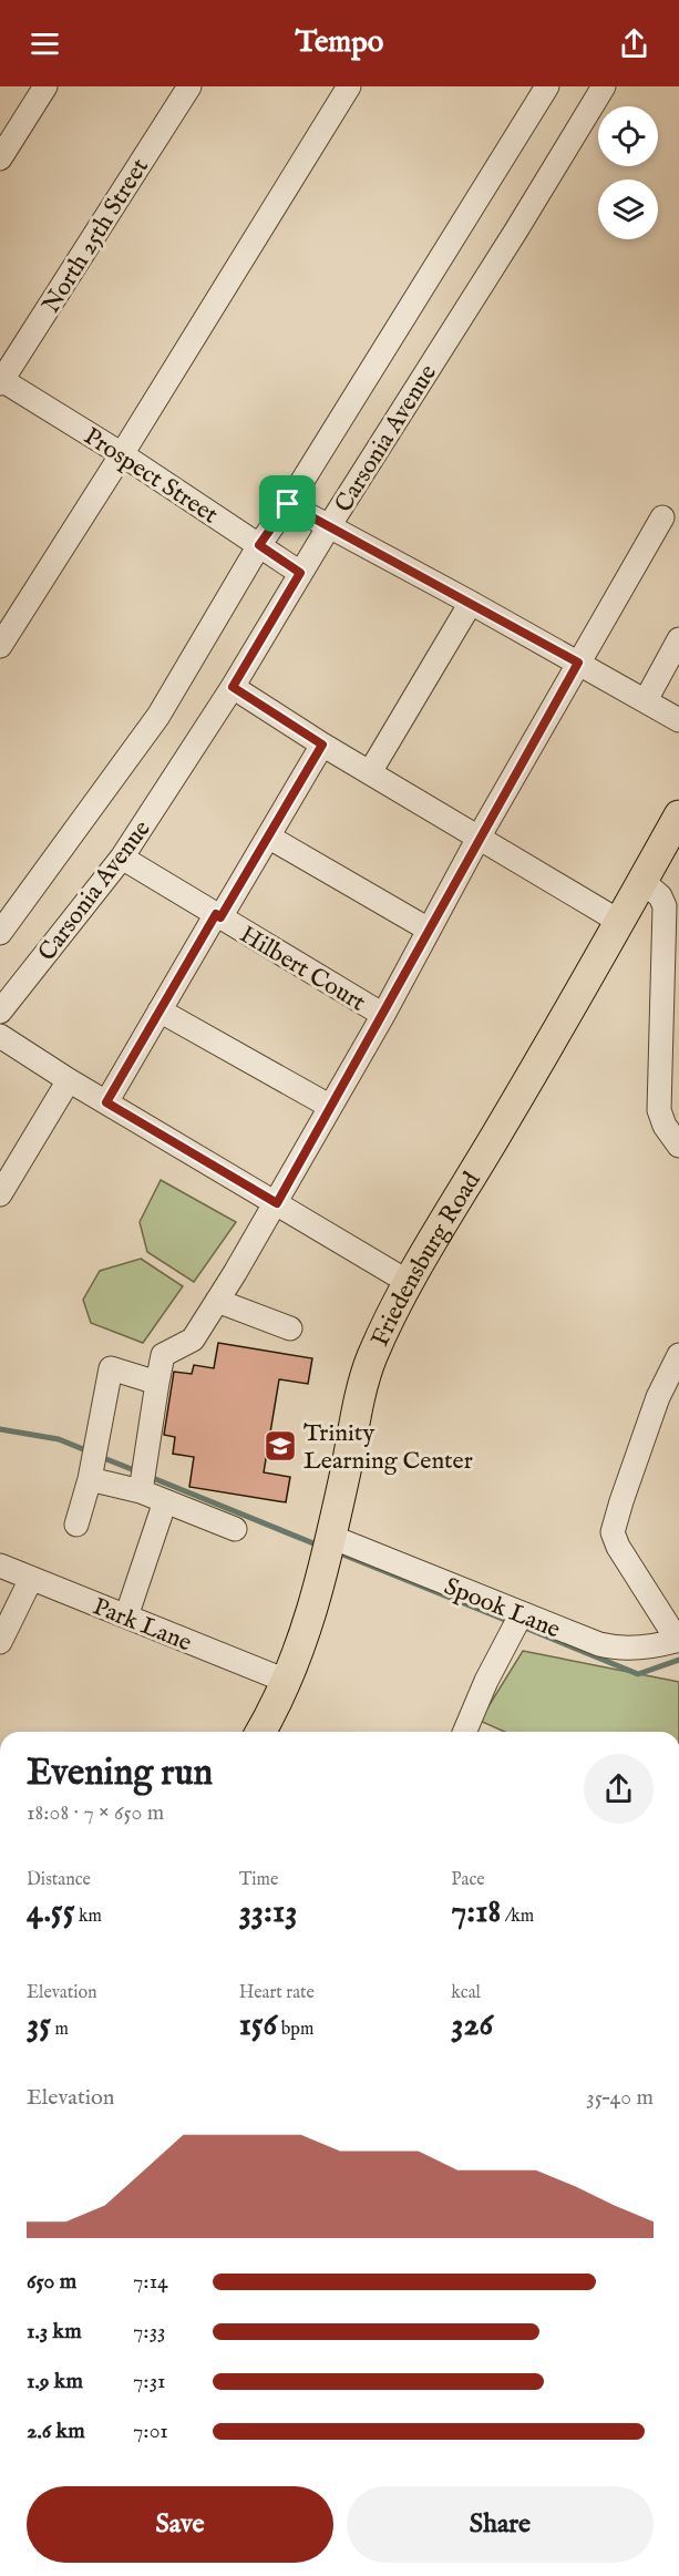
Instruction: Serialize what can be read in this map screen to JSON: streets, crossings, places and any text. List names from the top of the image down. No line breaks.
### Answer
{"streets":{"main road":["Friedensburg Road"],"street":["North 25th Street","Carsonia Avenue","Prospect Street","Hilbert Court","Spook Lane","Park Lane"]},"crossings":[["North 25th Street","Prospect Street"],["Carsonia Avenue","Prospect Street"],["Carsonia Avenue","Hilbert Court"],["Friedensburg Road","Spook Lane"],["Friedensburg Road","Park Lane"]],"places":{"school or university":["Trinity Learning Center"]},"page":{"header":"Tempo","heading":["Evening run","18:08 · 7 × 650 m"],"stats":[["Distance","4.55 km"],["Time","33:13"],["Pace","7:18 /km"],["Elevation","35 m"],["Heart rate","156 bpm"],["kcal","326"]],"chart":["Elevation","35–40 m"],"list":[{"name":"650 m","note":"7:14"},{"name":"1.3 km","note":"7:33"},{"name":"1.9 km","note":"7:31"},{"name":"2.6 km","note":"7:01"}],"buttons":["Save","Share"]}}
